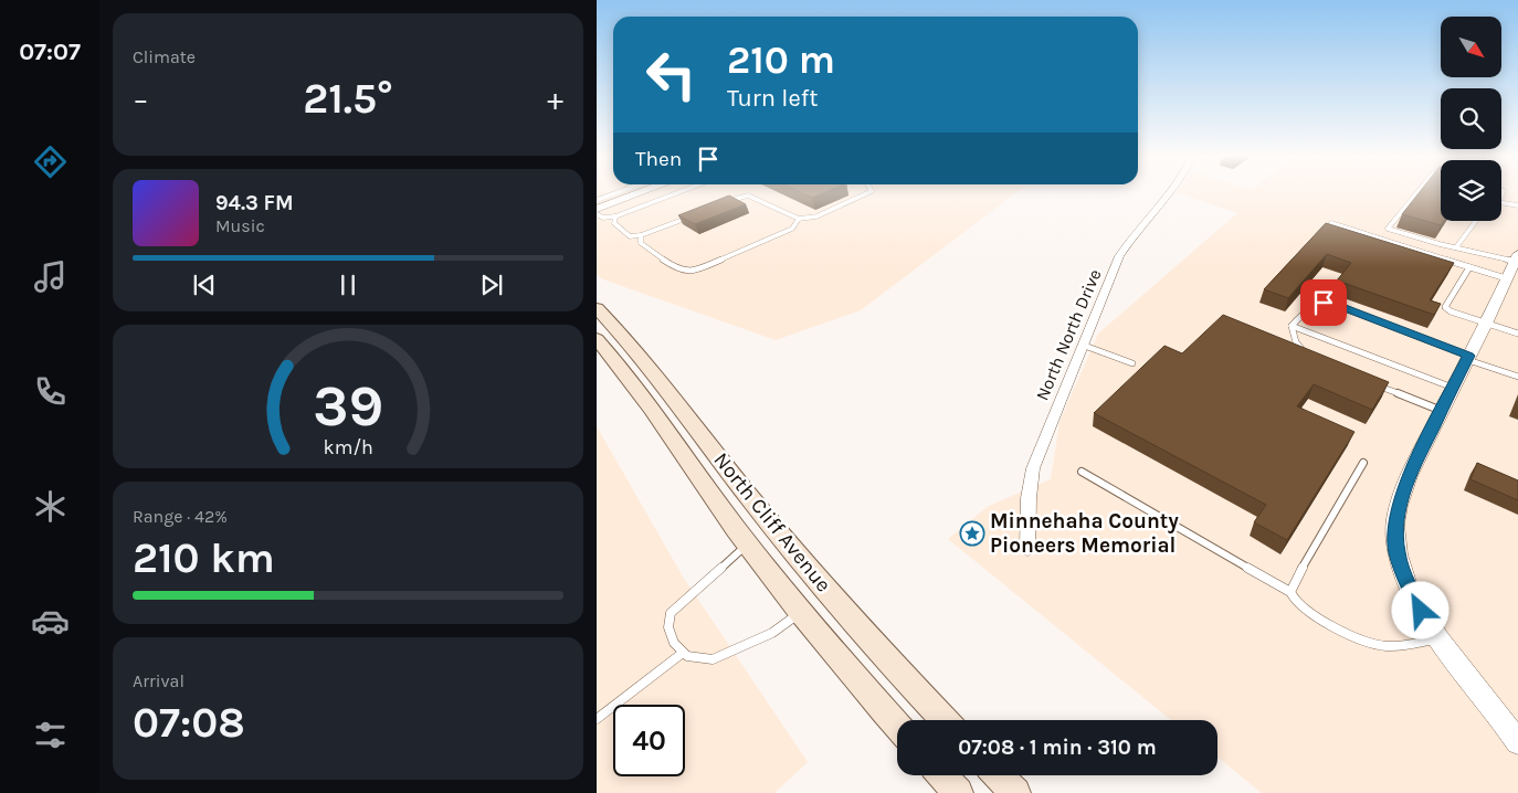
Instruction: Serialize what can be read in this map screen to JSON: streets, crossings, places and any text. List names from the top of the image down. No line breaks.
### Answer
{"streets":{"main road":["North Cliff Avenue"],"street":["North North Drive"]},"places":{"place":["Minnehaha County Pioneers Memorial"]},"north":"bottom right","page":{"tabs":"07:07","tile":["Climate",["Range · 42%","210 km"],["Arrival","07:08"]],"turn":["210 m","Turn left"],"heat":["−","21.5°","+"],"then":"Then","song":["94.3 FM","Music"],"limit":"40","trip":"07:08 · 1 min · 310 m","gauge":["39","km/h"]}}
